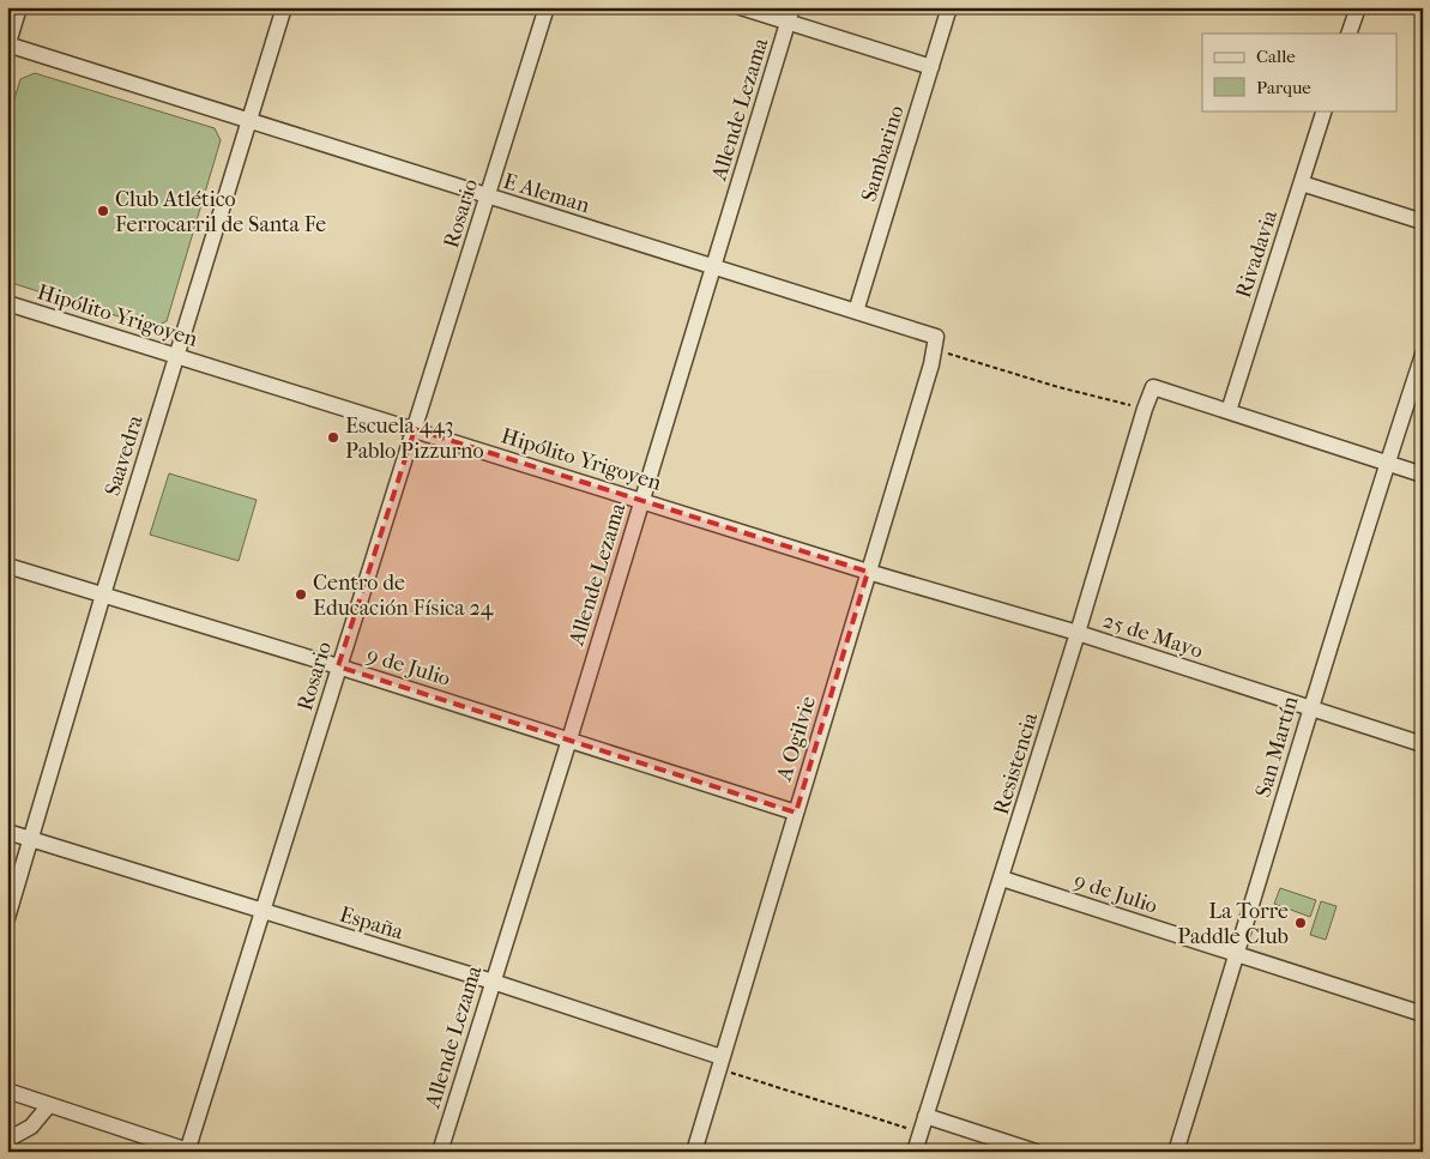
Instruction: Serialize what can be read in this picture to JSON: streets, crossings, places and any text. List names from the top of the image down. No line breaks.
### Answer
{"streets":{"street":["Allende Lezama","Sambarino","E Aleman","Rosario","Rivadavia","Hipólito Yrigoyen","Saavedra","25 de Mayo","9 de Julio","A Ogilvie","San Martín","Resistencia","España"]},"crossings":[["Allende Lezama","E Aleman"],["Allende Lezama","Hipólito Yrigoyen"],["Allende Lezama","9 de Julio"],["Allende Lezama","España"],["Sambarino","E Aleman"],["E Aleman","Rosario"],["E Aleman","Saavedra"],["E Aleman","A Ogilvie"],["Rosario","Hipólito Yrigoyen"],["Rosario","9 de Julio"],["Rosario","España"],["Rivadavia","Resistencia"],["Hipólito Yrigoyen","Saavedra"],["Hipólito Yrigoyen","25 de Mayo"],["Hipólito Yrigoyen","A Ogilvie"],["Saavedra","9 de Julio"],["Saavedra","España"],["25 de Mayo","A Ogilvie"],["25 de Mayo","San Martín"],["25 de Mayo","Resistencia"],["9 de Julio","A Ogilvie"],["9 de Julio","San Martín"],["9 de Julio","Resistencia"],["A Ogilvie","España"]],"places":["Club Atlético Ferrocarril de Santa Fe","Escuela 443 Pablo Pizzurno","Centro de Educación Física 24","La Torre Paddle Club"],"legend":["Calle","Parque"]}
